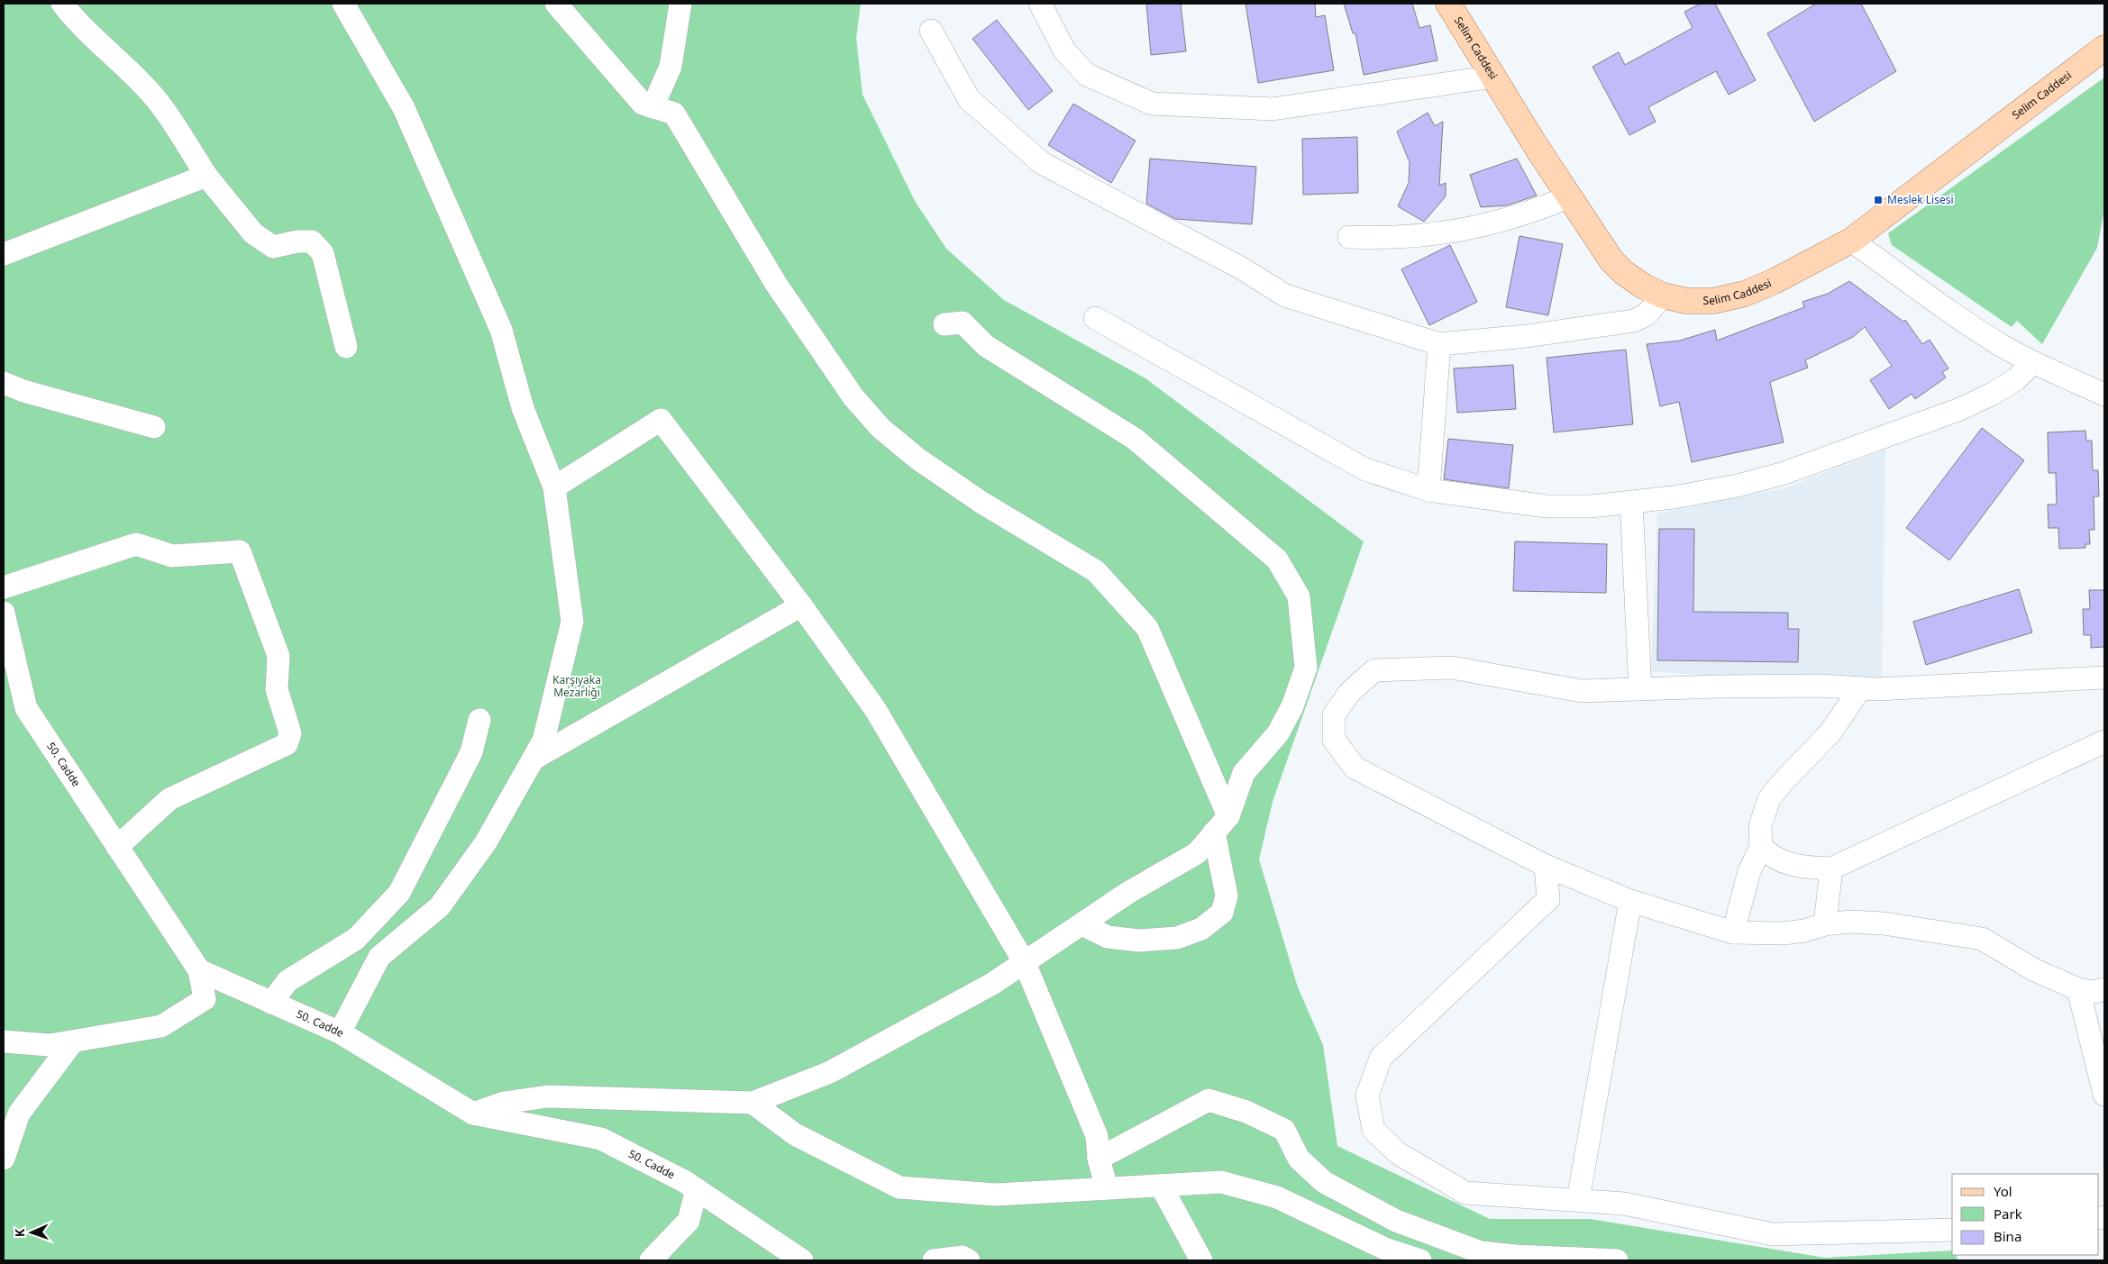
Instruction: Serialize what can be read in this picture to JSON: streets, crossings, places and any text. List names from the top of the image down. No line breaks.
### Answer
{"streets":{"main road":["Selim Caddesi"],"street":["50. Cadde"]},"parks":["Karşıyaka Mezarlığı"],"places":{"transit":["Meslek Lisesi"]},"legend":["Yol","Park","Bina"],"north":"left"}
